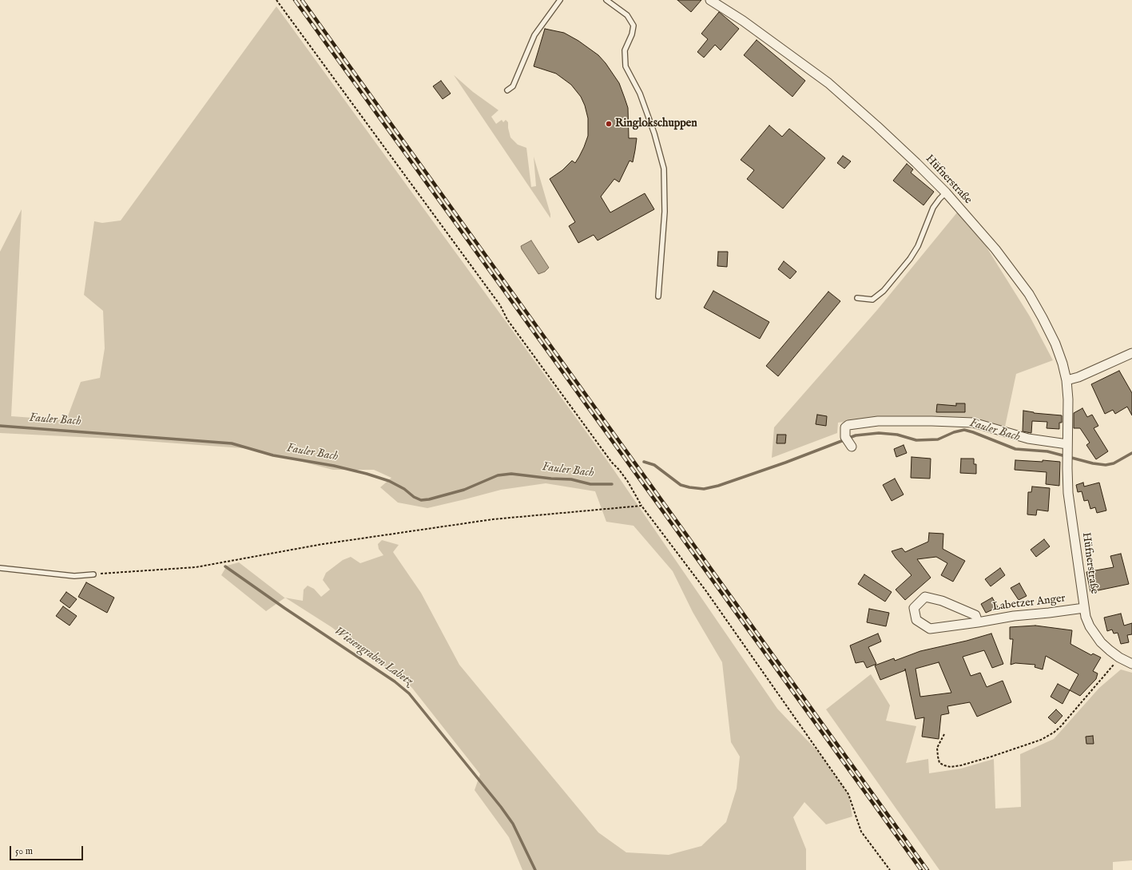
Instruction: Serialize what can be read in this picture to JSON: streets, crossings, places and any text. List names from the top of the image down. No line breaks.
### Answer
{"streets":{"street":["Hüfnerstraße","Labetzer Anger"]},"crossings":[["Hüfnerstraße","Labetzer Anger"]],"water":["Fauler Bach","Wiesengraben Labetz"],"places":["Ringlokschuppen"],"scale_bar":"50 m"}
